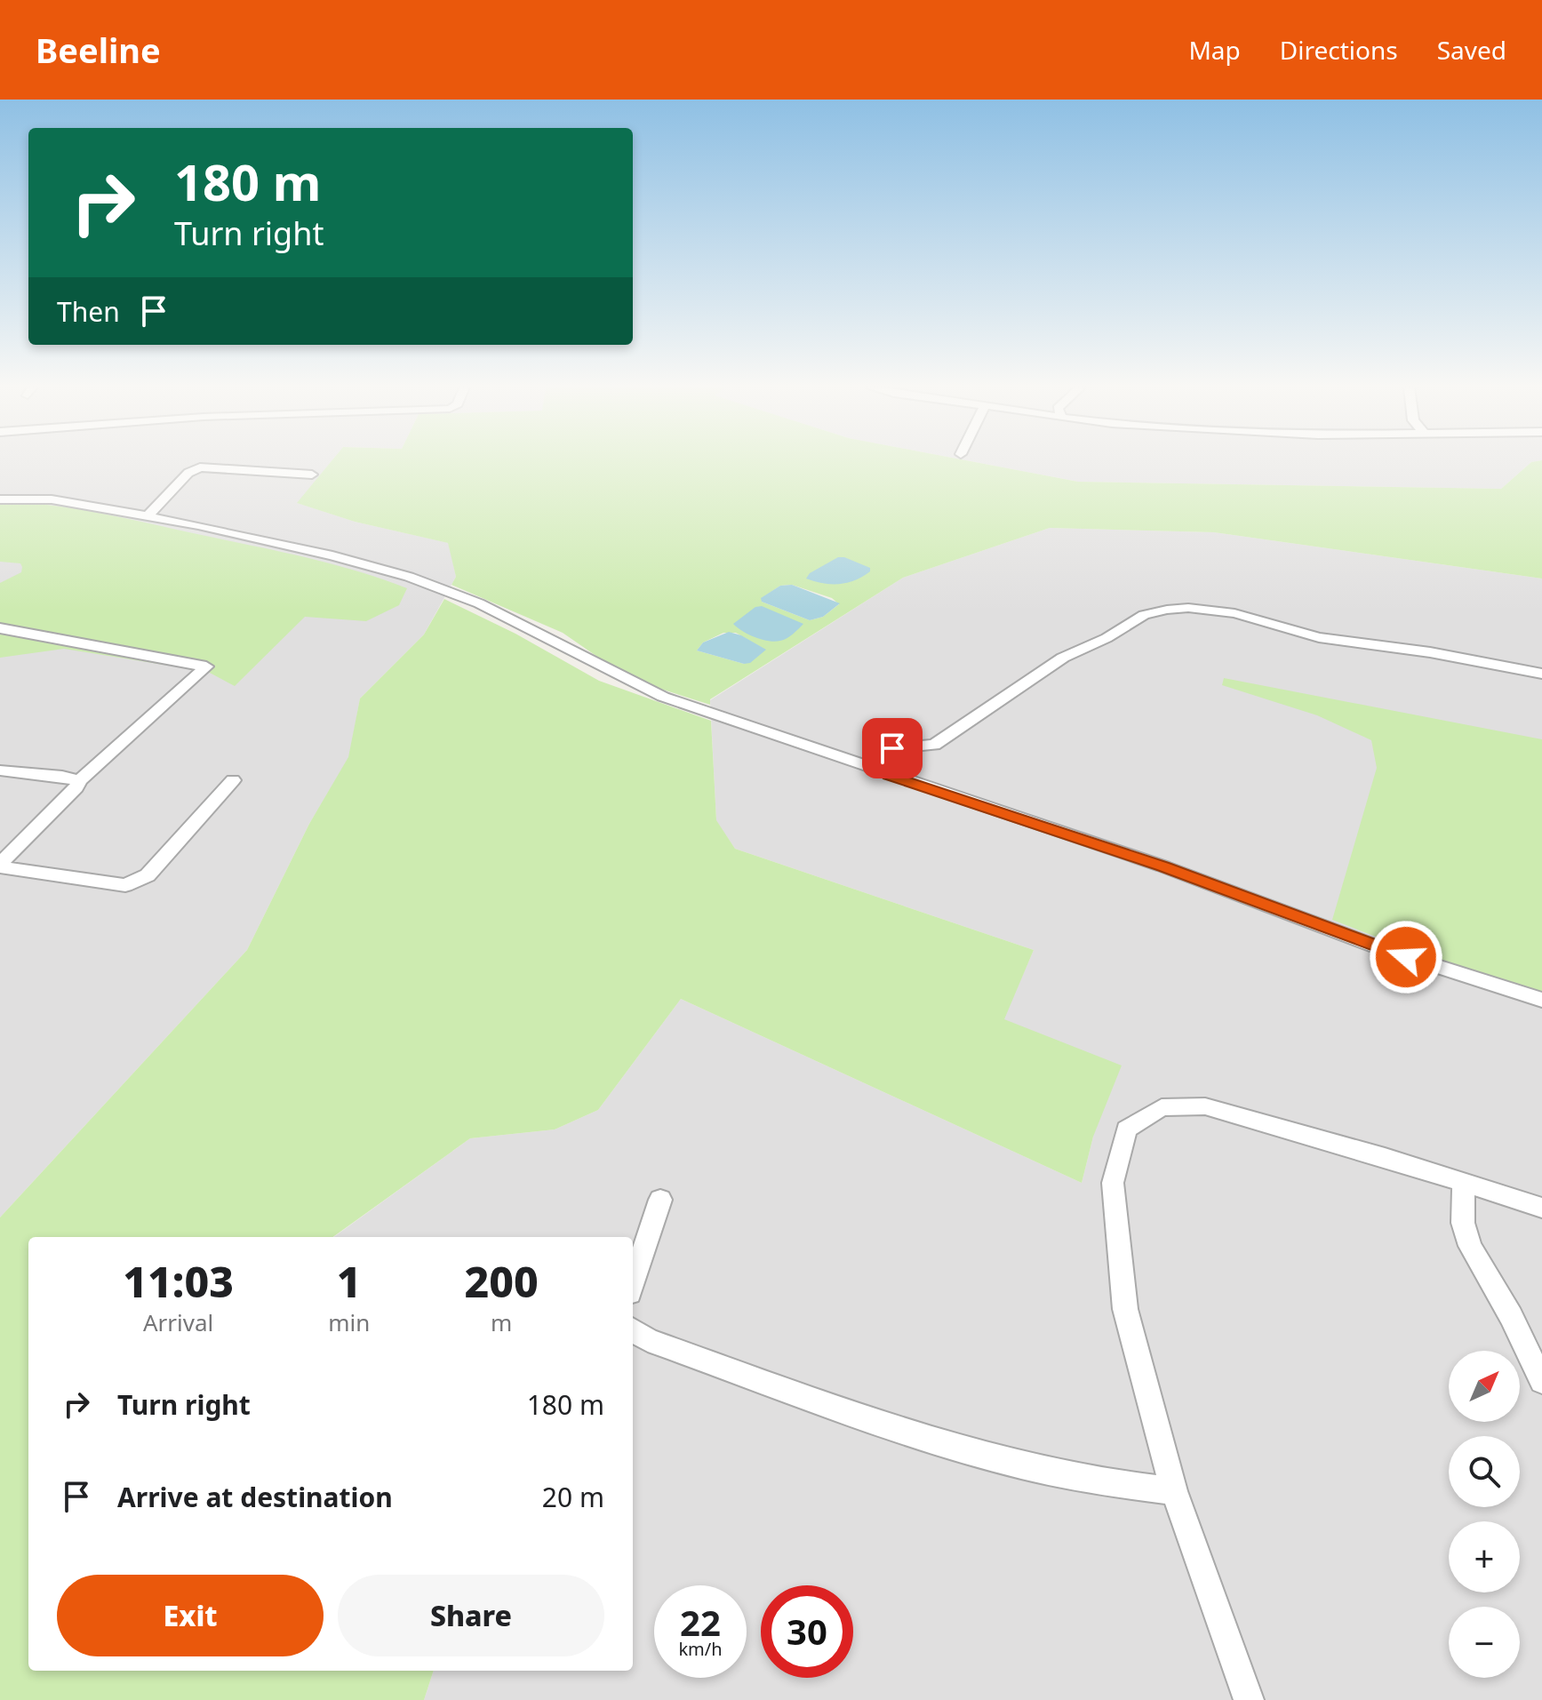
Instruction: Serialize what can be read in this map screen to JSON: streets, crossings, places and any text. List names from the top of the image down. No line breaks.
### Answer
{"north":"top right","page":{"header":"Beeline","nav":["Map","Directions","Saved"],"turn":["180 m","Turn right"],"then":"Then","eta":["11:03","Arrival","1","min","200","m"],"map_buttons":["+","−"],"list":[{"name":"Turn right","value":"180 m"},{"name":"Arrive at destination","value":"20 m"}],"buttons":["Exit","Share"],"speed":"22 km/h","limit":"30"}}
